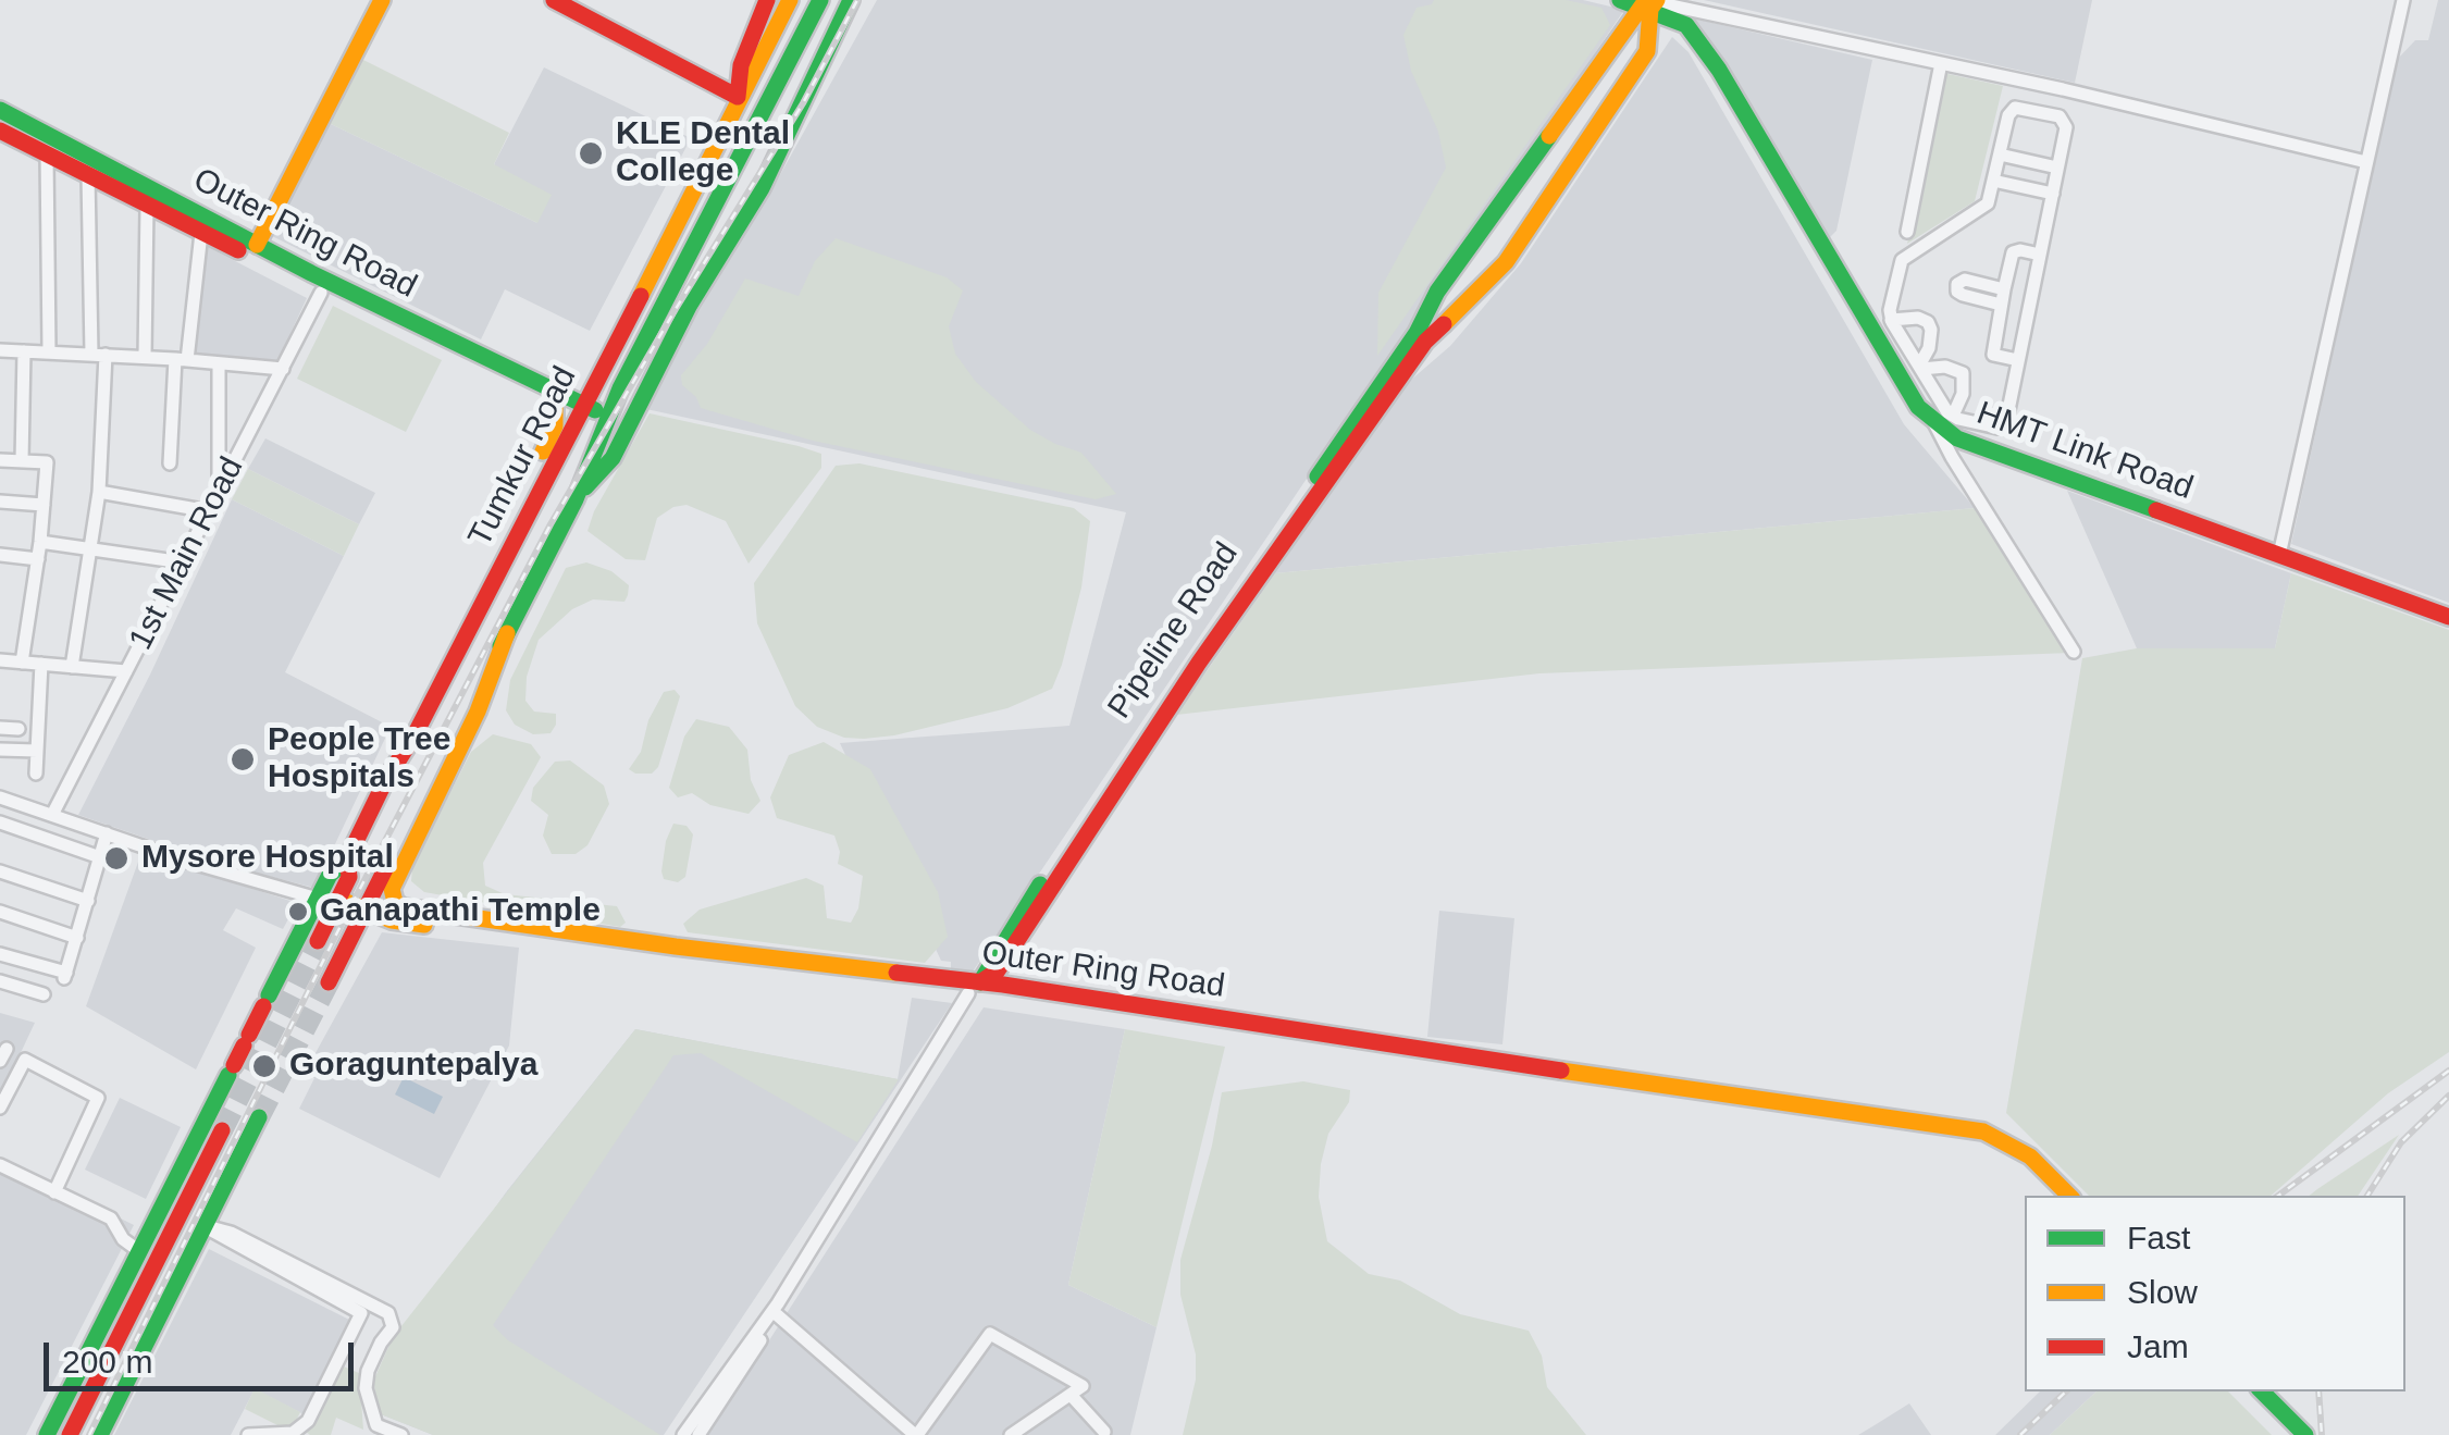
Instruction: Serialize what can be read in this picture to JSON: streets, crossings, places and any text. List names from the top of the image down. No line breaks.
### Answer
{"streets":{"main road":["Outer Ring Road","HMT Link Road","Tumkur Road","Pipeline Road"],"street":["1st Main Road"]},"crossings":[["Outer Ring Road","Tumkur Road"],["Outer Ring Road","1st Main Road"],["Outer Ring Road","Pipeline Road"],["HMT Link Road","Pipeline Road"]],"places":["KLE Dental College","People Tree Hospitals","Mysore Hospital","Ganapathi Temple","Goraguntepalya"],"legend":["Fast","Slow","Jam"],"scale_bar":"200 m"}
